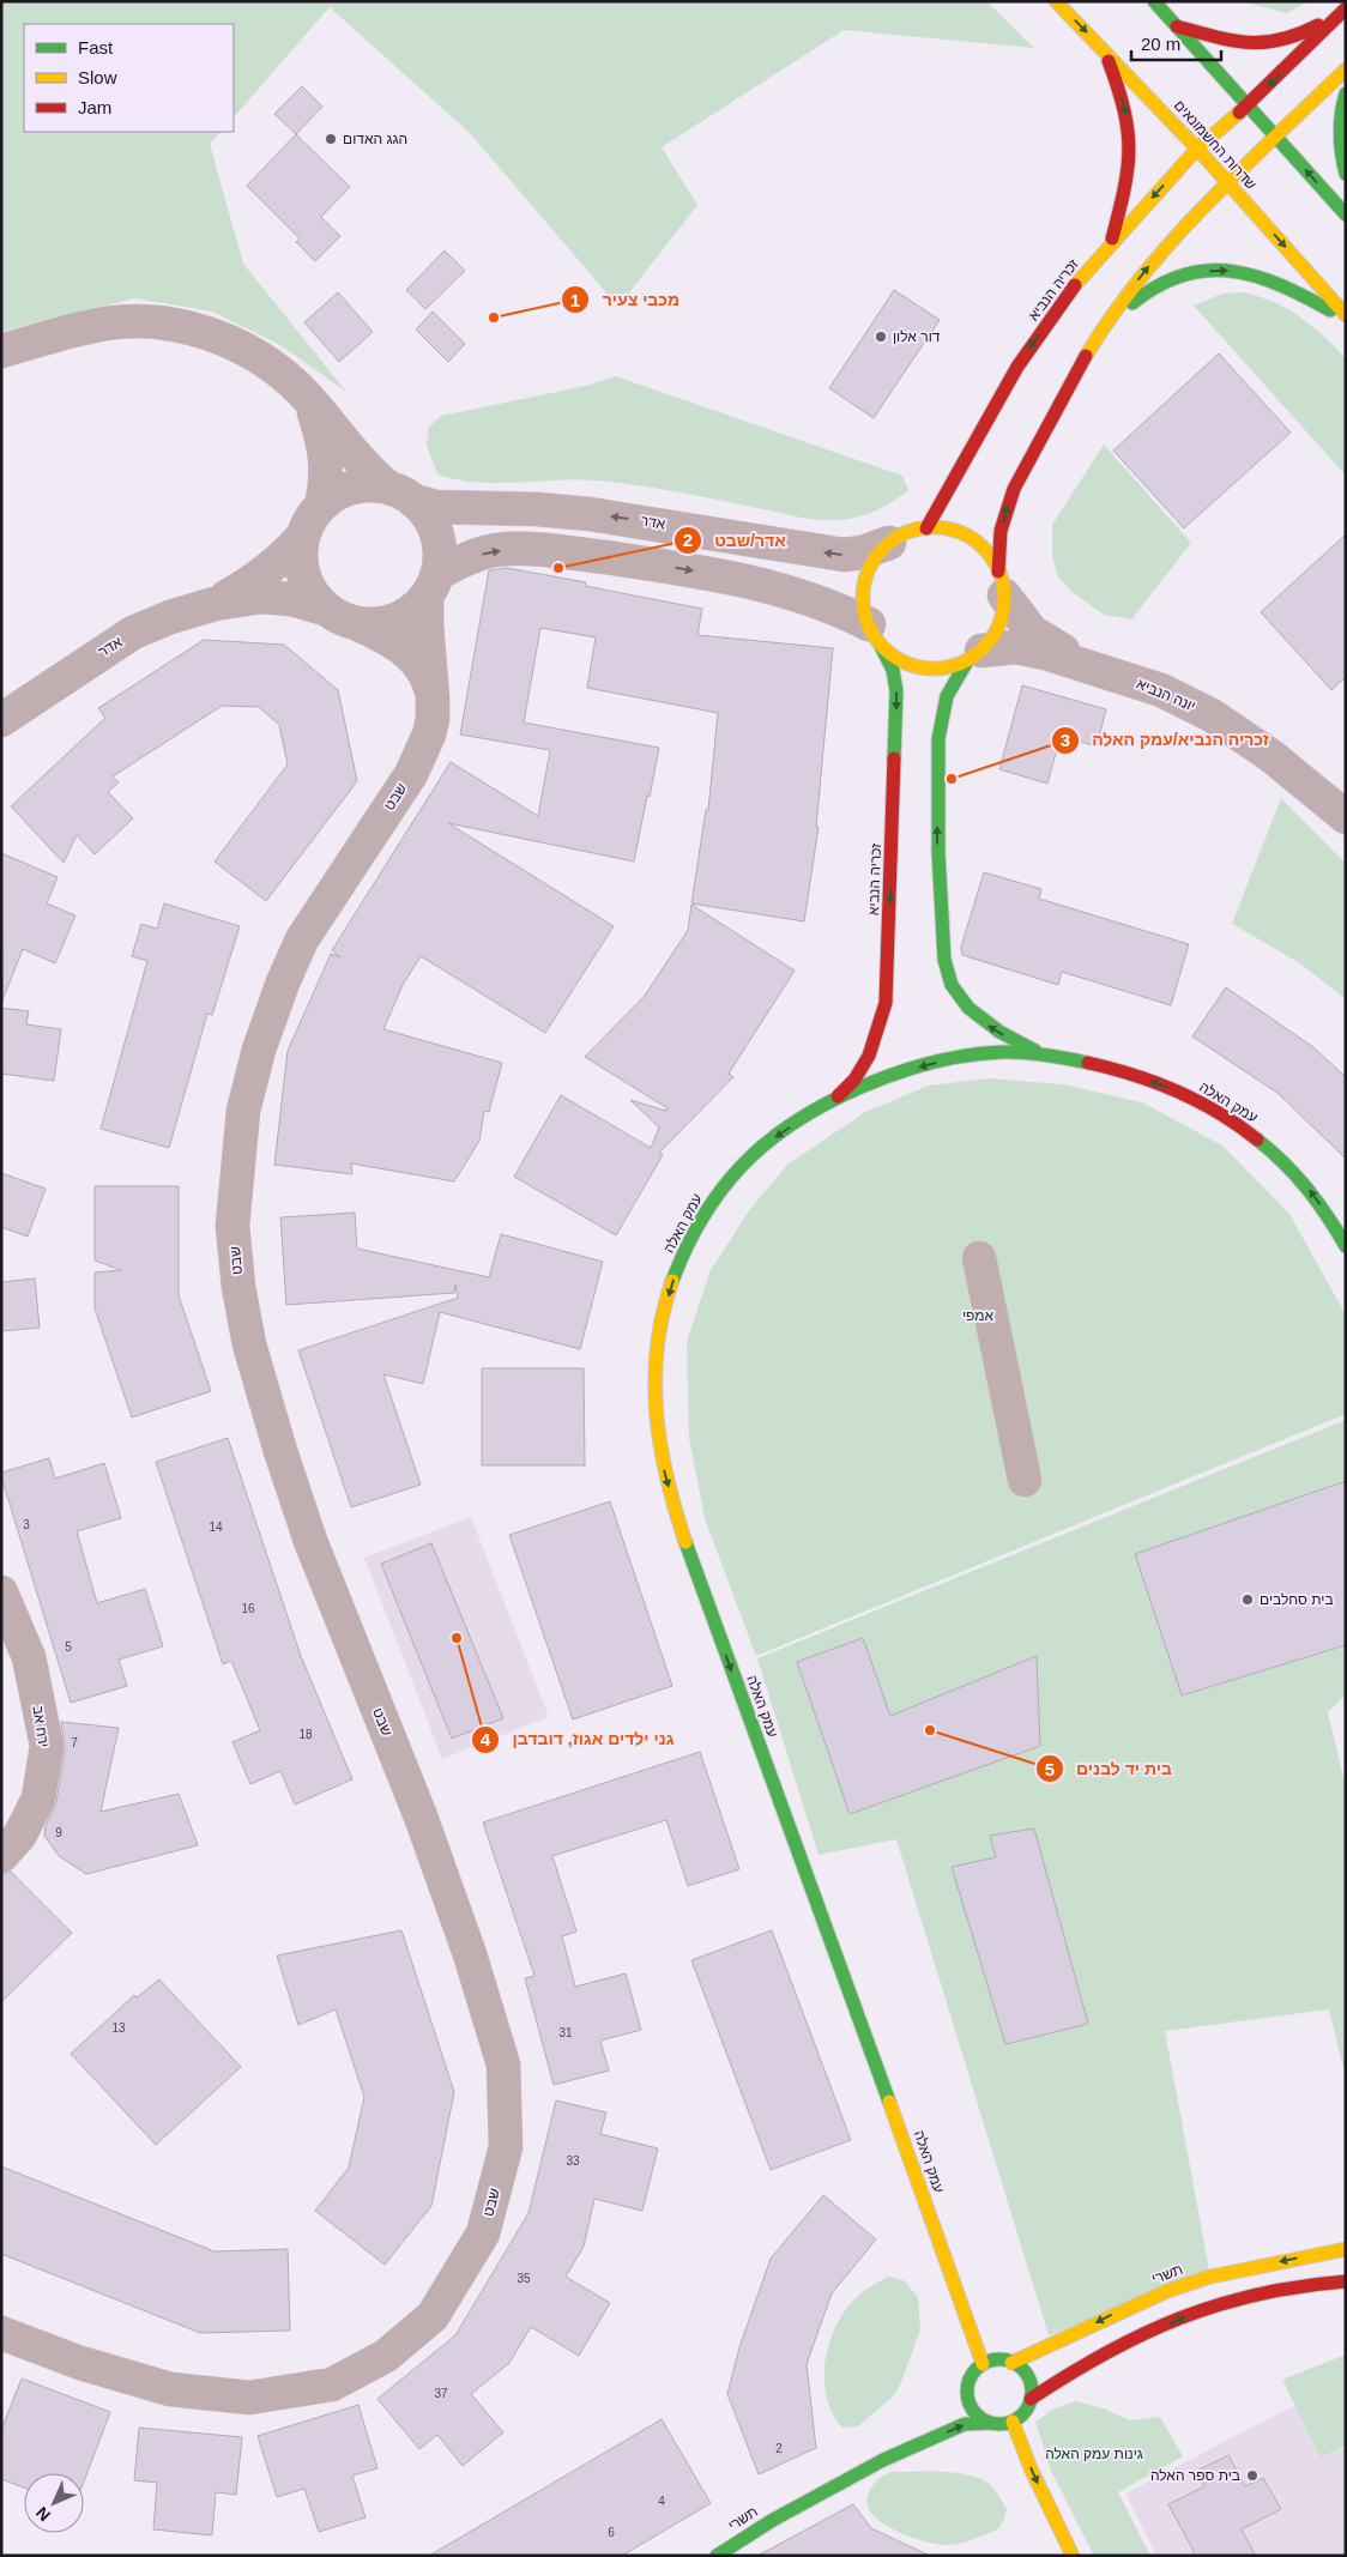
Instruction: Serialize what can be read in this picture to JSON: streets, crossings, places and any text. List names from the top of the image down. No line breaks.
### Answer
{"streets":{"street":["שדרות החשמונאים","זכריה הנביא","אדר","יונה הנביא","שבט","עמק האלה","ירח אב","תשרי"]},"crossings":[["שדרות החשמונאים","זכריה הנביא"],["זכריה הנביא","אדר"],["זכריה הנביא","יונה הנביא"],["זכריה הנביא","עמק האלה"],["אדר","יונה הנביא"],["אדר","שבט"],["עמק האלה","תשרי"]],"parks":["אמפי","גינות עמק האלה"],"places":["הגג האדום","מכבי צעיר","דור אלון","אדר/שבט","זכריה הנביא/עמק האלה","בית סחלבים","גני ילדים אגוז, דובדבן","בית יד לבנים","בית ספר האלה"],"house_numbers":["3","14","16","5","18","7","9","13","31","33","35","37","2","4","6"],"legend":["Fast","Slow","Jam"],"scale_bar":"20 m","north":"bottom left"}
